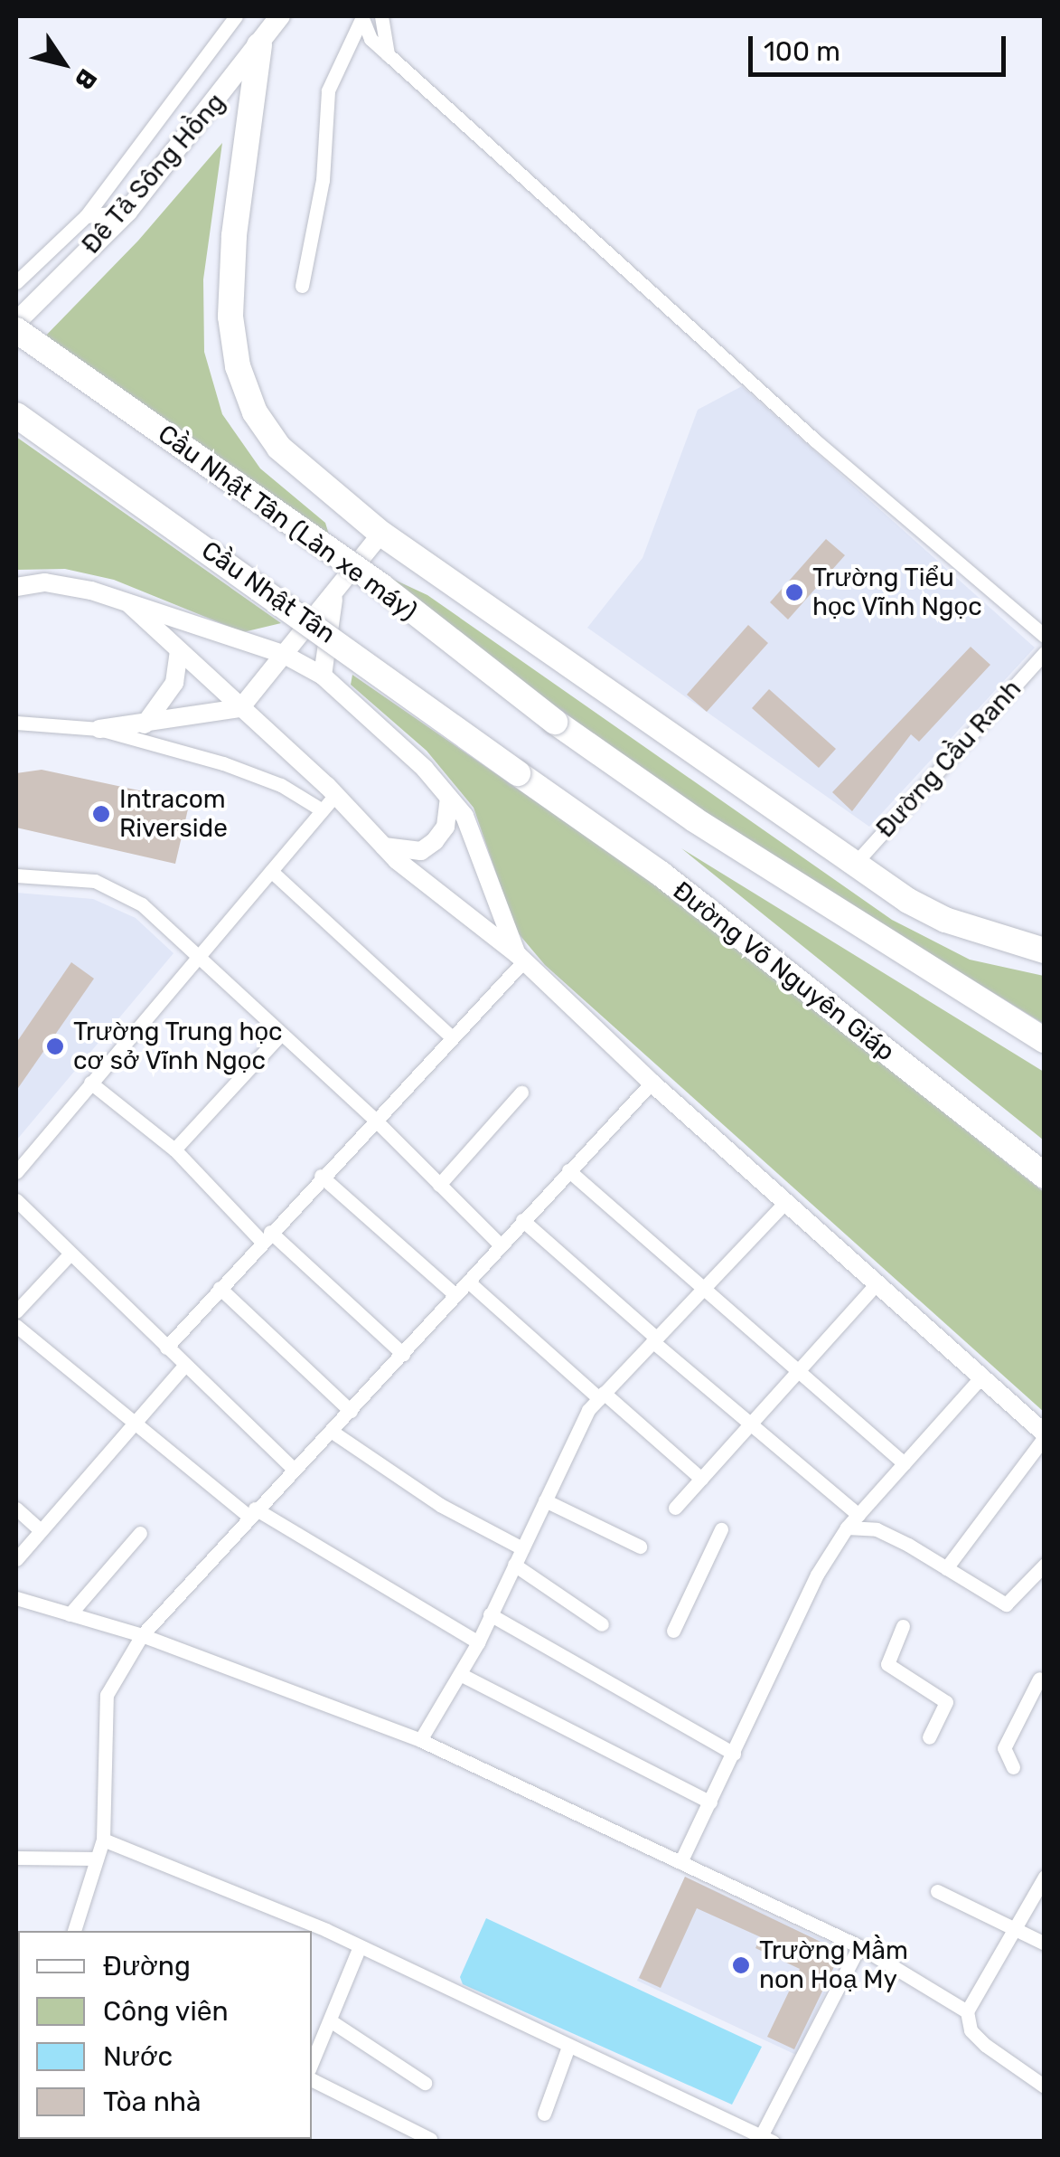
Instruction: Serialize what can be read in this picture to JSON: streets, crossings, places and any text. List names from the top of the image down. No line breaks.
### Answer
{"streets":{"highway":["Cầu Nhật Tân (Làn xe máy)","Cầu Nhật Tân","Đường Võ Nguyên Giáp"],"main road":["Đê Tả Sông Hồng"],"street":["Đường Cầu Ranh"]},"crossings":[["Cầu Nhật Tân","Đường Võ Nguyên Giáp"]],"places":["Trường Tiểu học Vĩnh Ngọc","Intracom Riverside","Trường Trung học cơ sở Vĩnh Ngọc","Trường Mầm non Hoạ My"],"legend":["Đường","Công viên","Nước","Tòa nhà"],"scale_bar":"100 m","north":"bottom right"}
